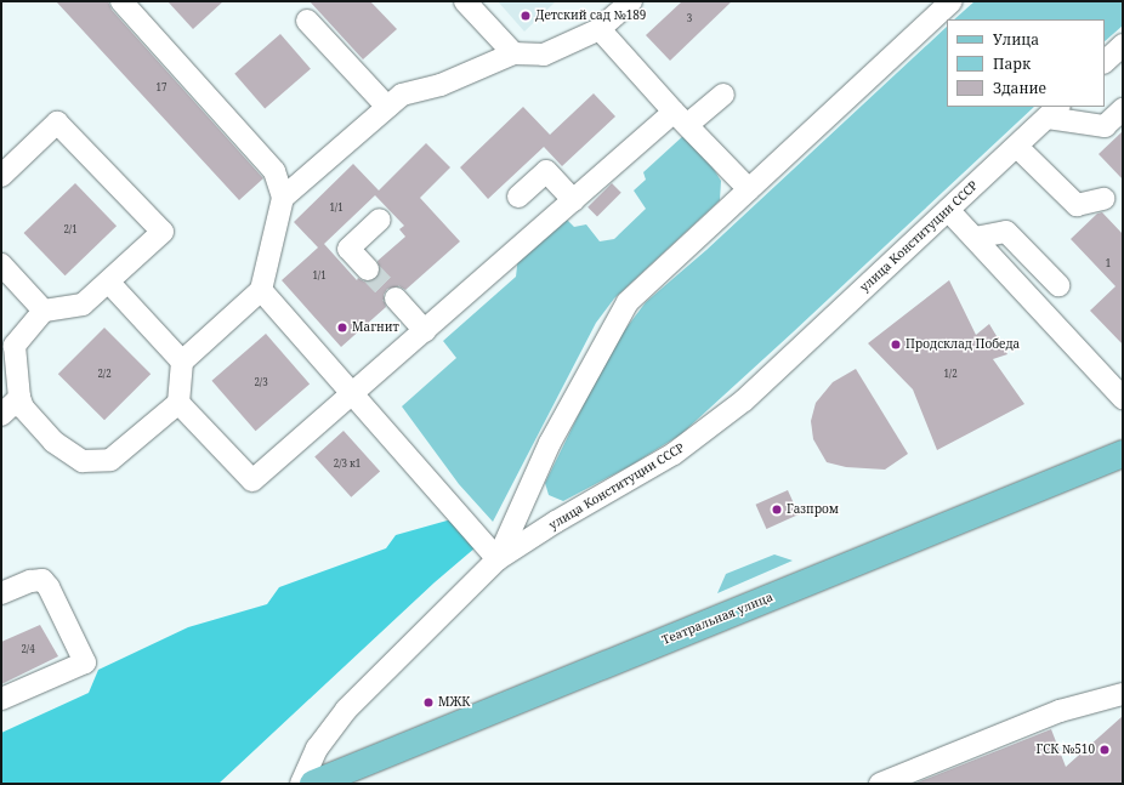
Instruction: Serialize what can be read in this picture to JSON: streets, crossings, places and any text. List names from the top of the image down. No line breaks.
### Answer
{"streets":{"main road":["Театральная улица"],"street":["улица Конституции СССР"]},"places":["Детский сад №189","Магнит","Продсклад Победа","Газпром","МЖК","ГСК №510"],"house_numbers":["3","17","1/1","2/1","1","1/1","2/2","1/2","2/3","2/3 к1","2/4"],"legend":["Улица","Парк","Здание"]}
